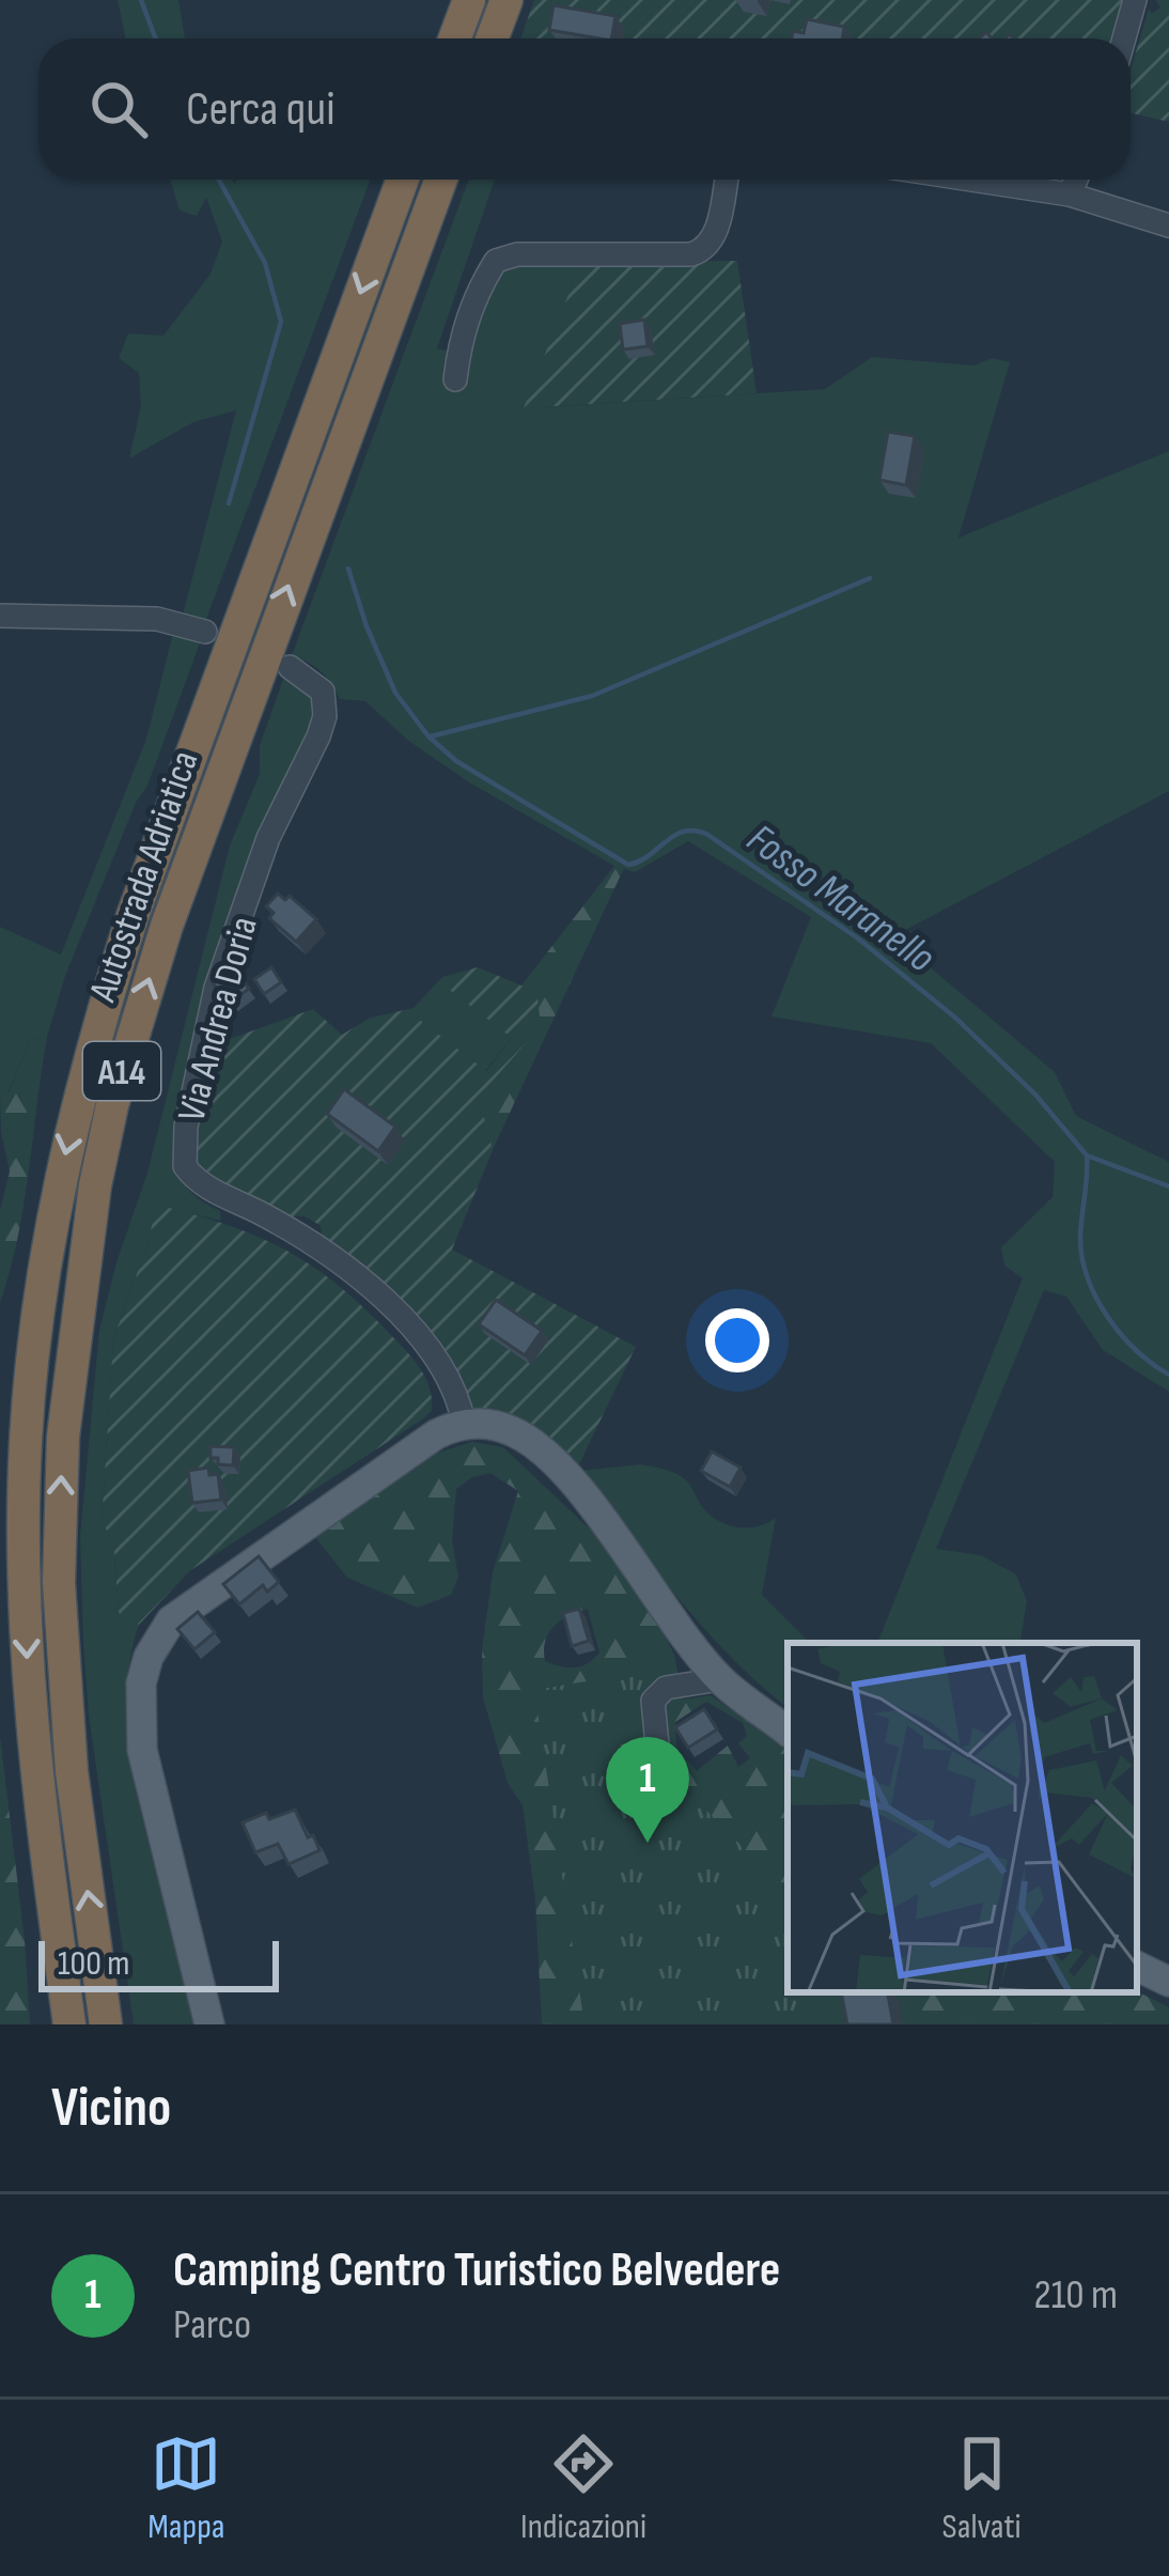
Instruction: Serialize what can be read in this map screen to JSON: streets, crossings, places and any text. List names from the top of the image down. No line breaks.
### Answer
{"streets":{"highway":["Autostrada Adriatica","A14"],"street":["Via Andrea Doria"]},"water":["Fosso Maranello"],"scale_bar":"100 m","page":{"search":"Cerca qui","pins":"1","scale":"100 m","heading":"Vicino","list":[{"mark":"1","name":"Camping Centro Turistico Belvedere","note":"Parco","value":"210 m"}],"nav":["Mappa","Indicazioni","Salvati"]}}
